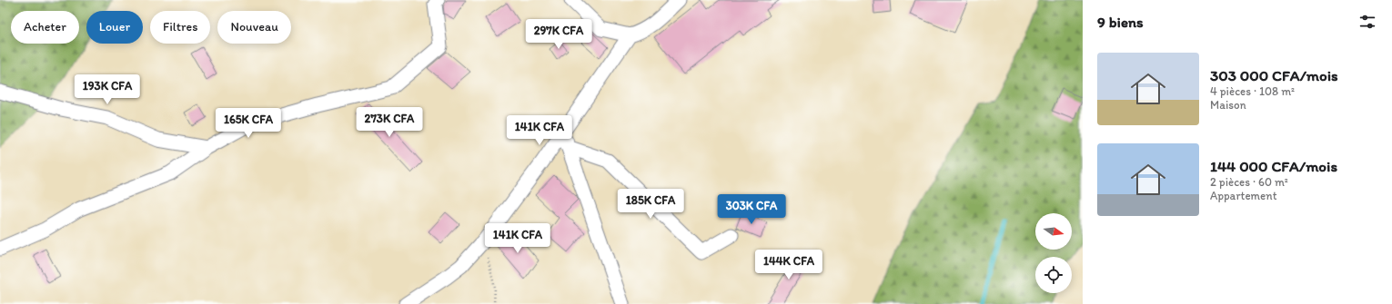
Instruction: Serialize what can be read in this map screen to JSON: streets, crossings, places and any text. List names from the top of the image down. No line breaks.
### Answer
{"north":"right","page":{"heading":"9 biens","chip":["Acheter","Louer","Filtres","Nouveau"],"price":["297K CFA","193K CFA","273K CFA","165K CFA","141K CFA","185K CFA","303K CFA","141K CFA","144K CFA"],"list":[{"name":"303 000 CFA/mois","note":"4 pièces · 108 m² · Maison"},{"name":"144 000 CFA/mois","note":"2 pièces · 60 m² · Appartement"}]}}
